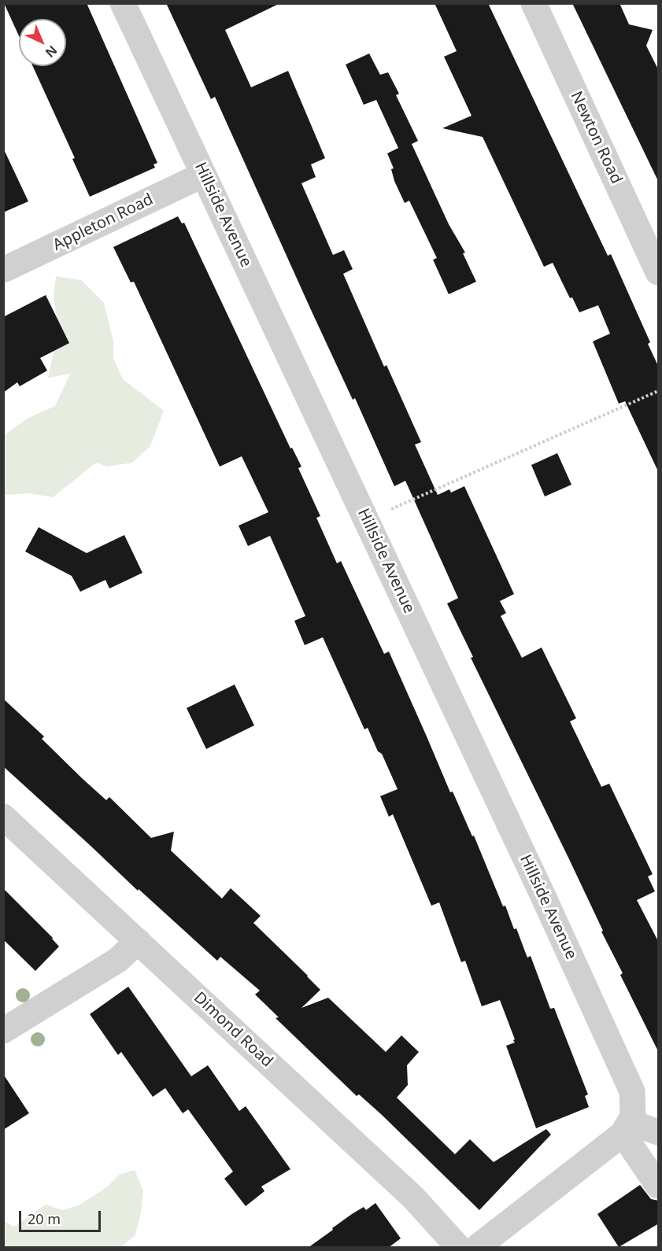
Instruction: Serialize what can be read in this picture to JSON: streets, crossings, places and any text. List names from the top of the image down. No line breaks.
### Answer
{"streets":{"street":["Newton Road","Hillside Avenue","Appleton Road","Dimond Road"]},"crossings":[["Hillside Avenue","Appleton Road"]],"scale_bar":"20 m","north":"bottom right"}
